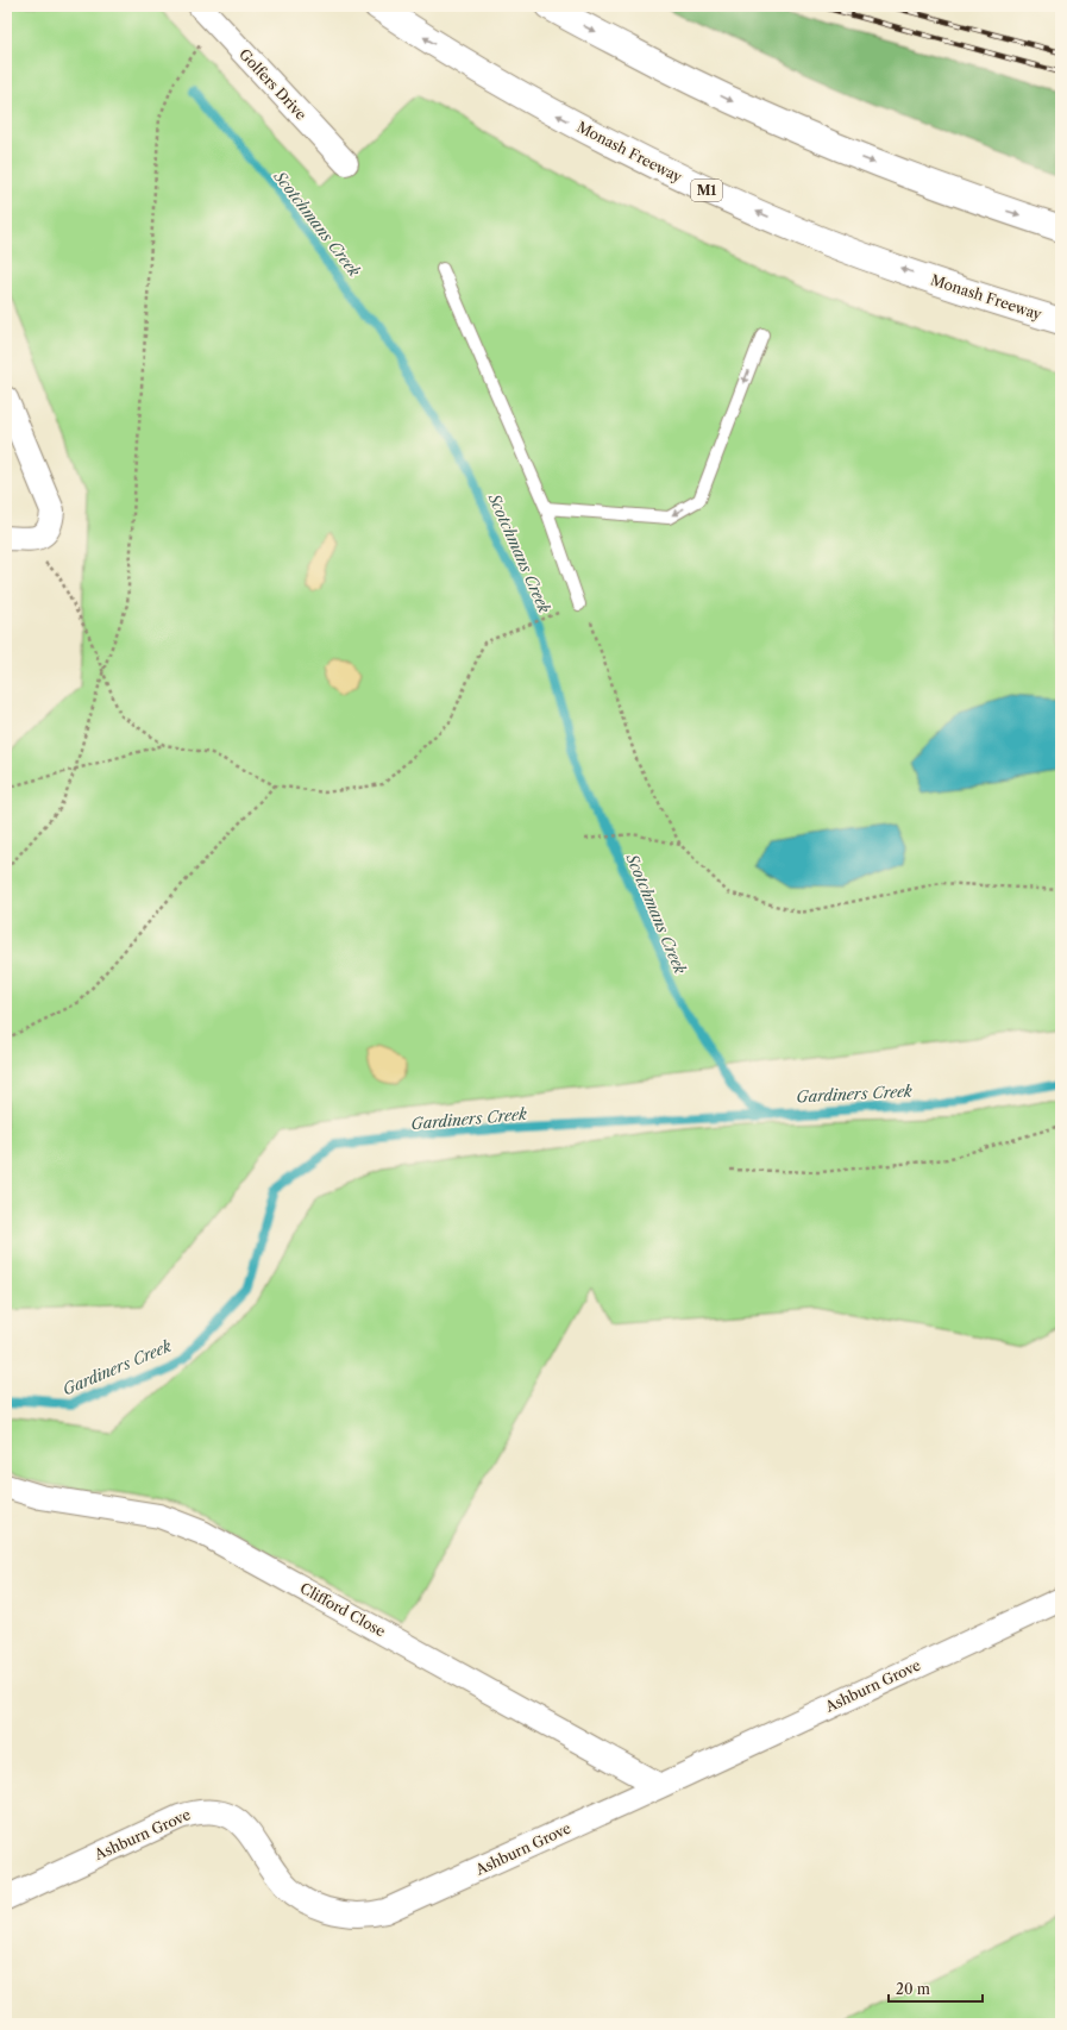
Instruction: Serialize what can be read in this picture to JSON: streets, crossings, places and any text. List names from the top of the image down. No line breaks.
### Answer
{"streets":{"highway":["Monash Freeway","M1"],"street":["Golfers Drive","Clifford Close","Ashburn Grove"]},"crossings":[["Clifford Close","Ashburn Grove"]],"water":["Scotchmans Creek","Gardiners Creek"],"scale_bar":"20 m"}
